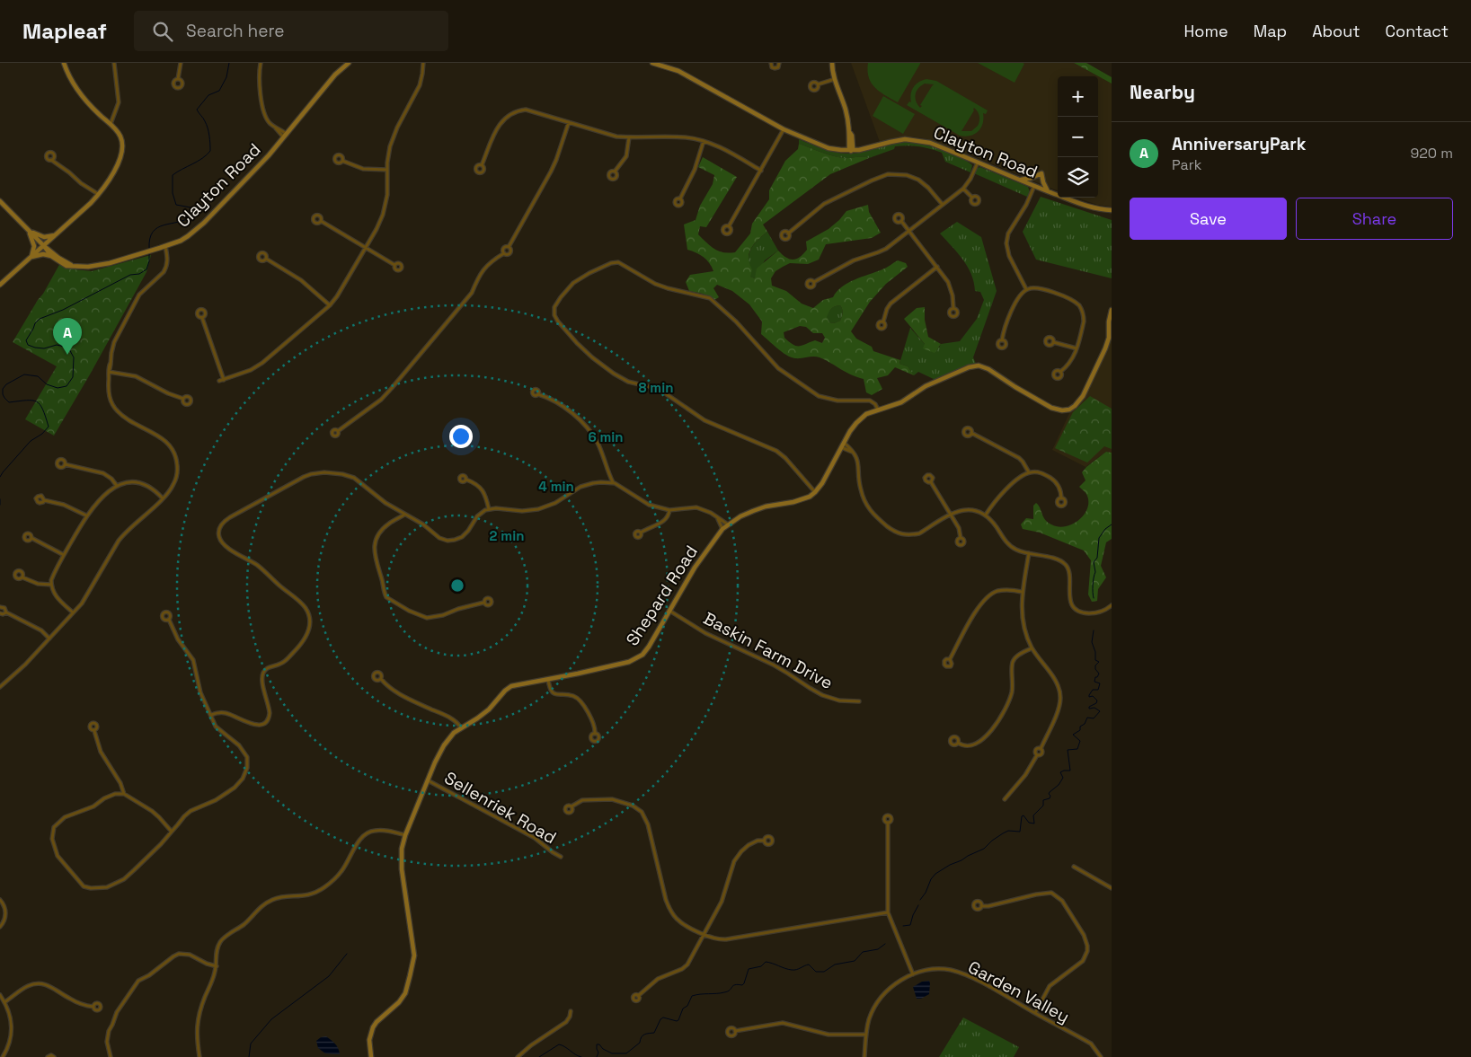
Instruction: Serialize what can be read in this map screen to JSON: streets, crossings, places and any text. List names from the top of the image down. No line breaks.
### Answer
{"streets":{"street":["Clayton Road","Shepard Road","Baskin Farm Drive","Sellenriek Road","Garden Valley"]},"crossings":[["Shepard Road","Baskin Farm Drive"],["Shepard Road","Sellenriek Road"]],"page":{"header":"Mapleaf","search":"Search here","nav":["Home","Map","About","Contact"],"heading":"Nearby","map_buttons":["+","−"],"list":[{"mark":"A","name":"AnniversaryPark","note":"Park","value":"920 m"}],"buttons":["Save","Share"],"pins":"A"},"rings":["8 min","6 min","4 min","2 min"]}
